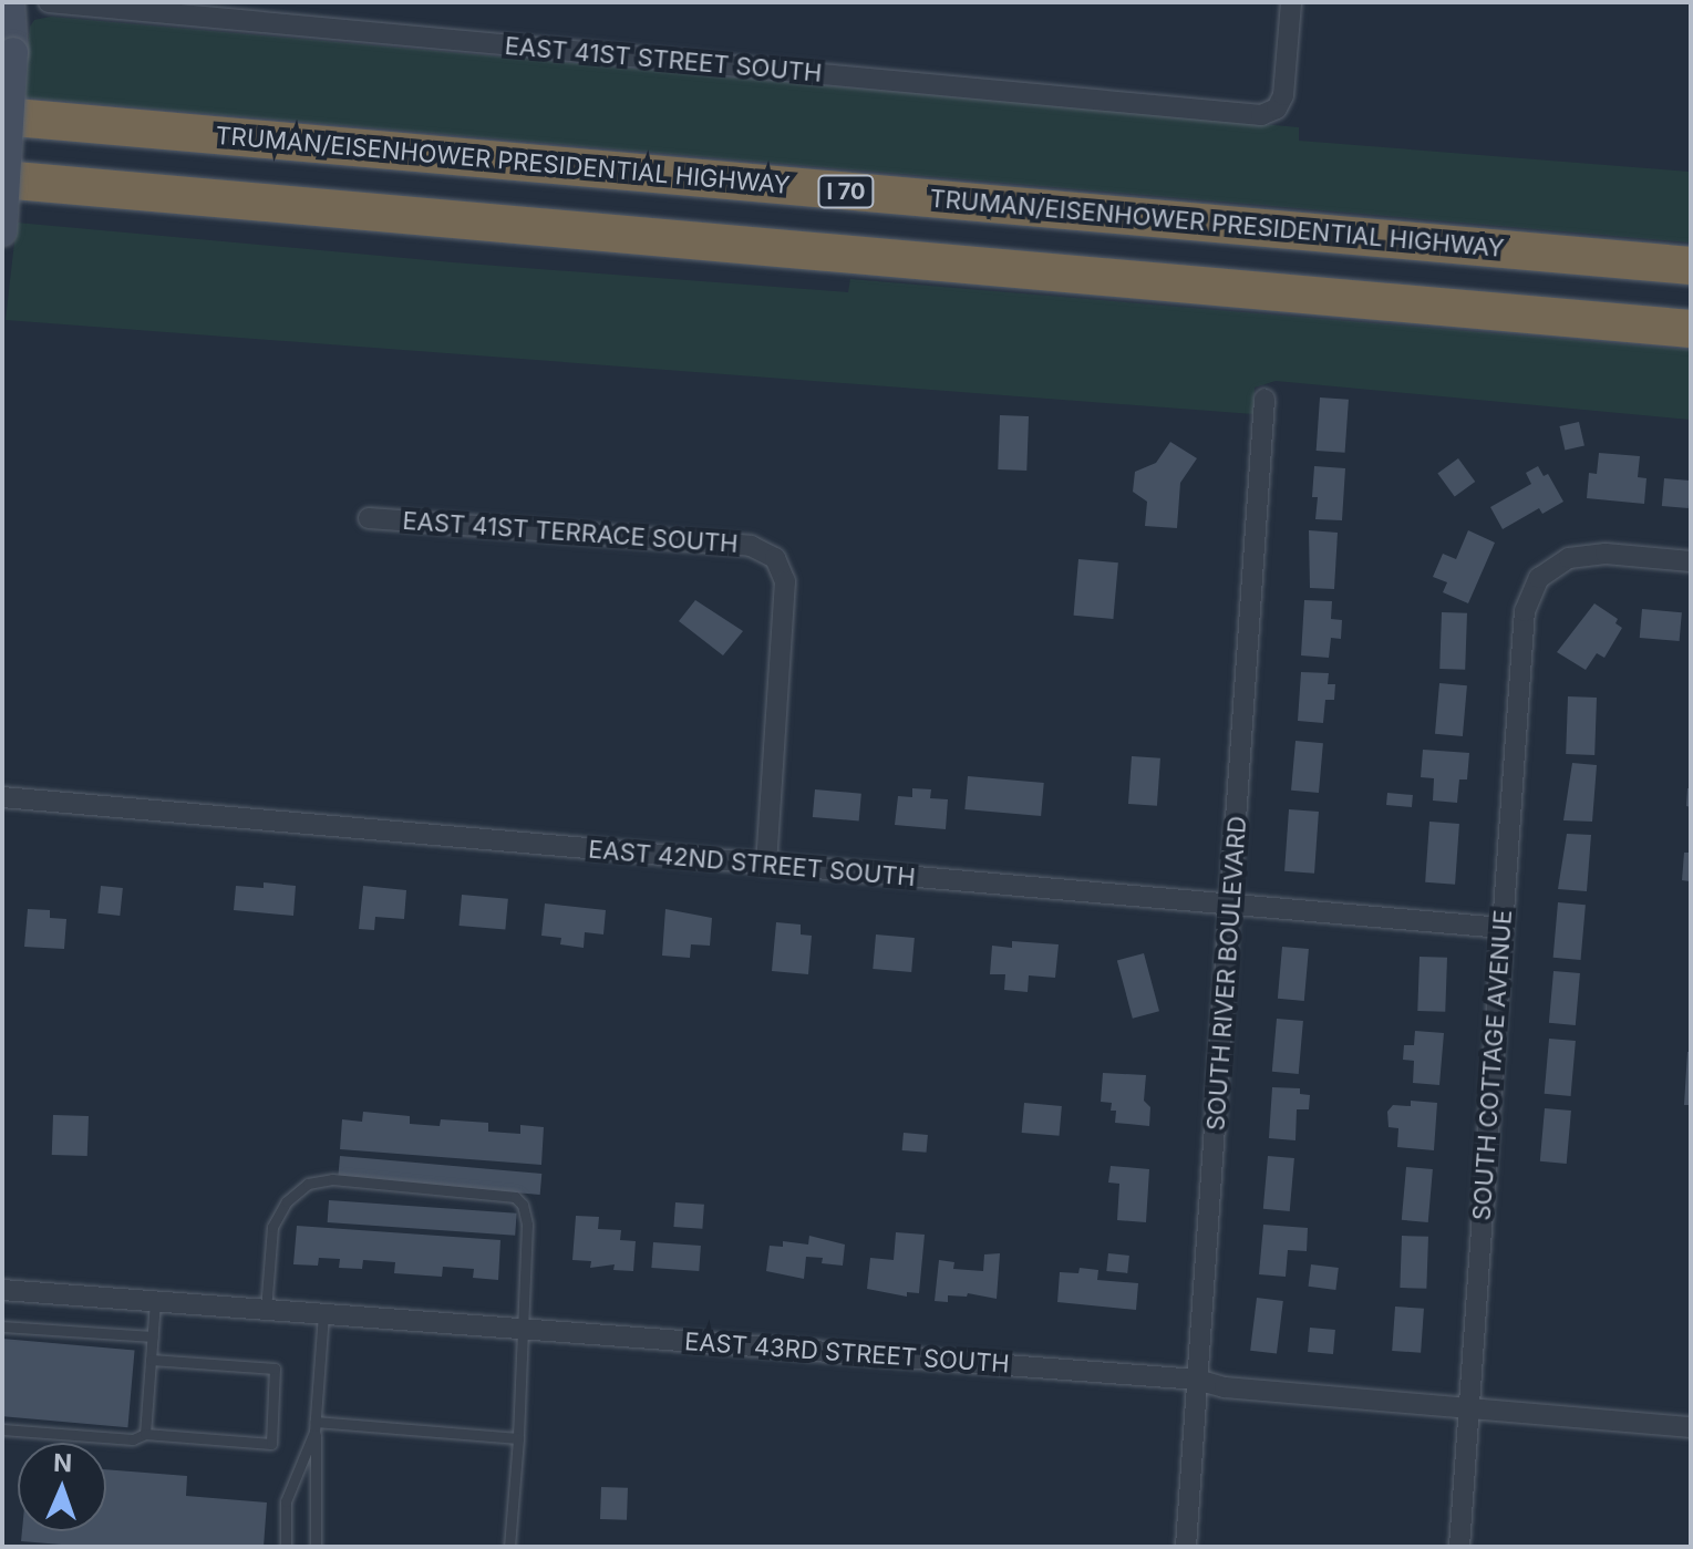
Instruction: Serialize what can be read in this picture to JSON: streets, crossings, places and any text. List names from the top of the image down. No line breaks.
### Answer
{"streets":{"highway":["TRUMAN/EISENHOWER PRESIDENTIAL HIGHWAY","I 70"],"street":["EAST 41ST STREET SOUTH","EAST 41ST TERRACE SOUTH","EAST 42ND STREET SOUTH","SOUTH RIVER BOULEVARD","SOUTH COTTAGE AVENUE","EAST 43RD STREET SOUTH"]},"crossings":[["EAST 41ST TERRACE SOUTH","EAST 42ND STREET SOUTH"],["EAST 42ND STREET SOUTH","SOUTH RIVER BOULEVARD"],["EAST 42ND STREET SOUTH","SOUTH COTTAGE AVENUE"],["SOUTH RIVER BOULEVARD","EAST 43RD STREET SOUTH"],["SOUTH COTTAGE AVENUE","EAST 43RD STREET SOUTH"]],"north":"top"}
